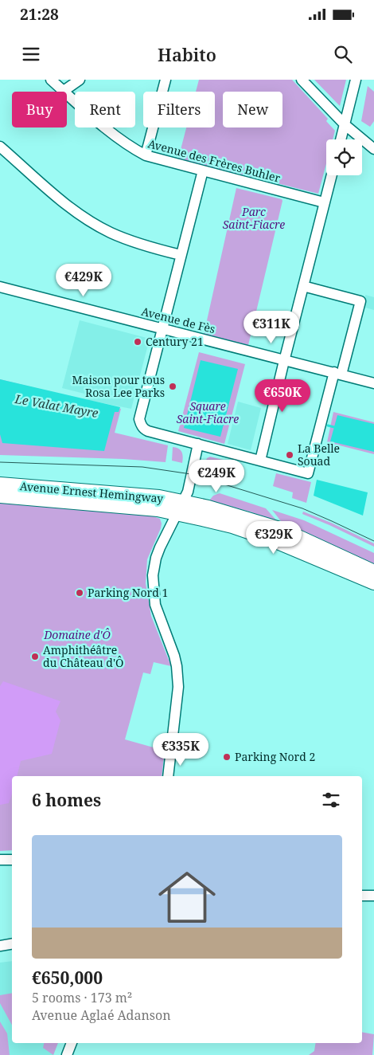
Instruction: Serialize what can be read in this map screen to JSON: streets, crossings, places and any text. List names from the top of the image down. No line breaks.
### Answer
{"streets":{"main road":["Avenue Ernest Hemingway"],"street":["Avenue des Frères Buhler","Avenue de Fès"]},"water":["Le Valat Mayre"],"parks":["Parc Saint-Fiacre","Square Saint-Fiacre","Domaine d'Ô"],"places":["Century 21","Maison pour tous Rosa Lee Parks","La Belle Souad","Parking Nord 1","Amphithéâtre du Château d'Ô","Parking Nord 2"],"page":{"status":"21:28","header":"Habito","chip":["Buy","Rent","Filters","New"],"price":["€429K","€311K","€650K","€249K","€329K","€335K"],"heading":"6 homes","list":[{"name":"€650,000","note":"5 rooms · 173 m² · Avenue Aglaé Adanson"}]}}
